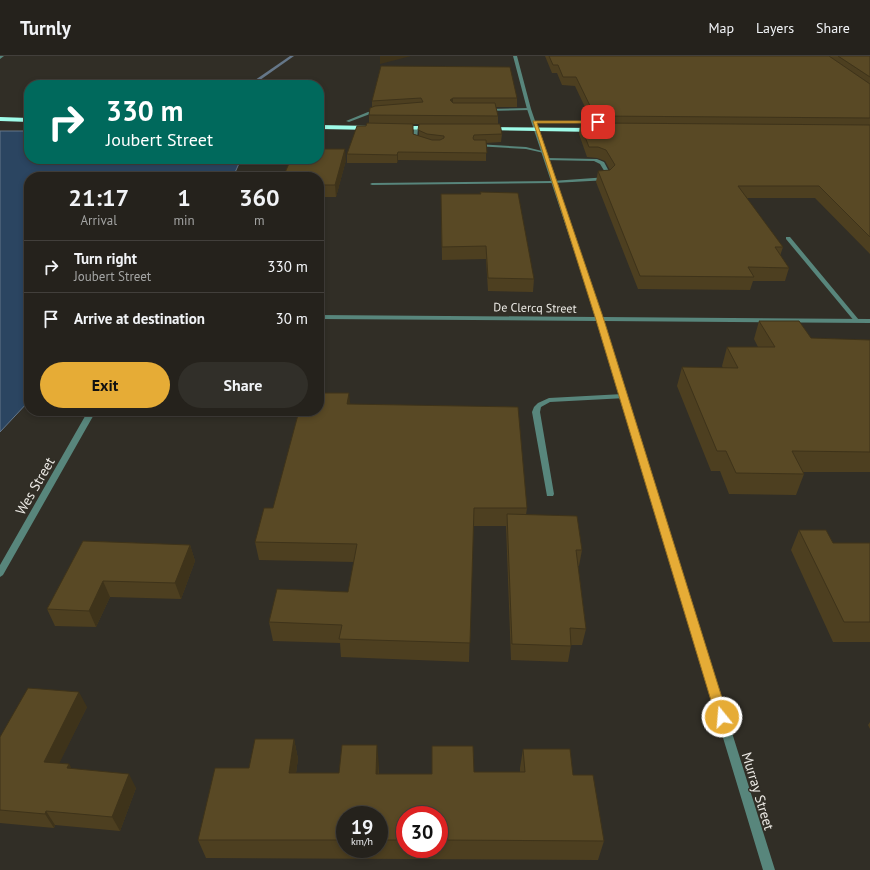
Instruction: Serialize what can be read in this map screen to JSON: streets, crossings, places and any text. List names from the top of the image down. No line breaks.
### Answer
{"streets":{"street":["De Clercq Street","Wes Street","Murray Street"]},"crossings":[["De Clercq Street","Murray Street"]],"page":{"header":"Turnly","nav":["Map","Layers","Share"],"turn":["330 m","Joubert Street"],"eta":["21:17","Arrival","1","min","360","m"],"list":[{"name":"Turn right","note":"Joubert Street","value":"330 m"},{"name":"Arrive at destination","value":"30 m"}],"buttons":["Exit","Share"],"speed":"19 km/h","limit":"30"}}
